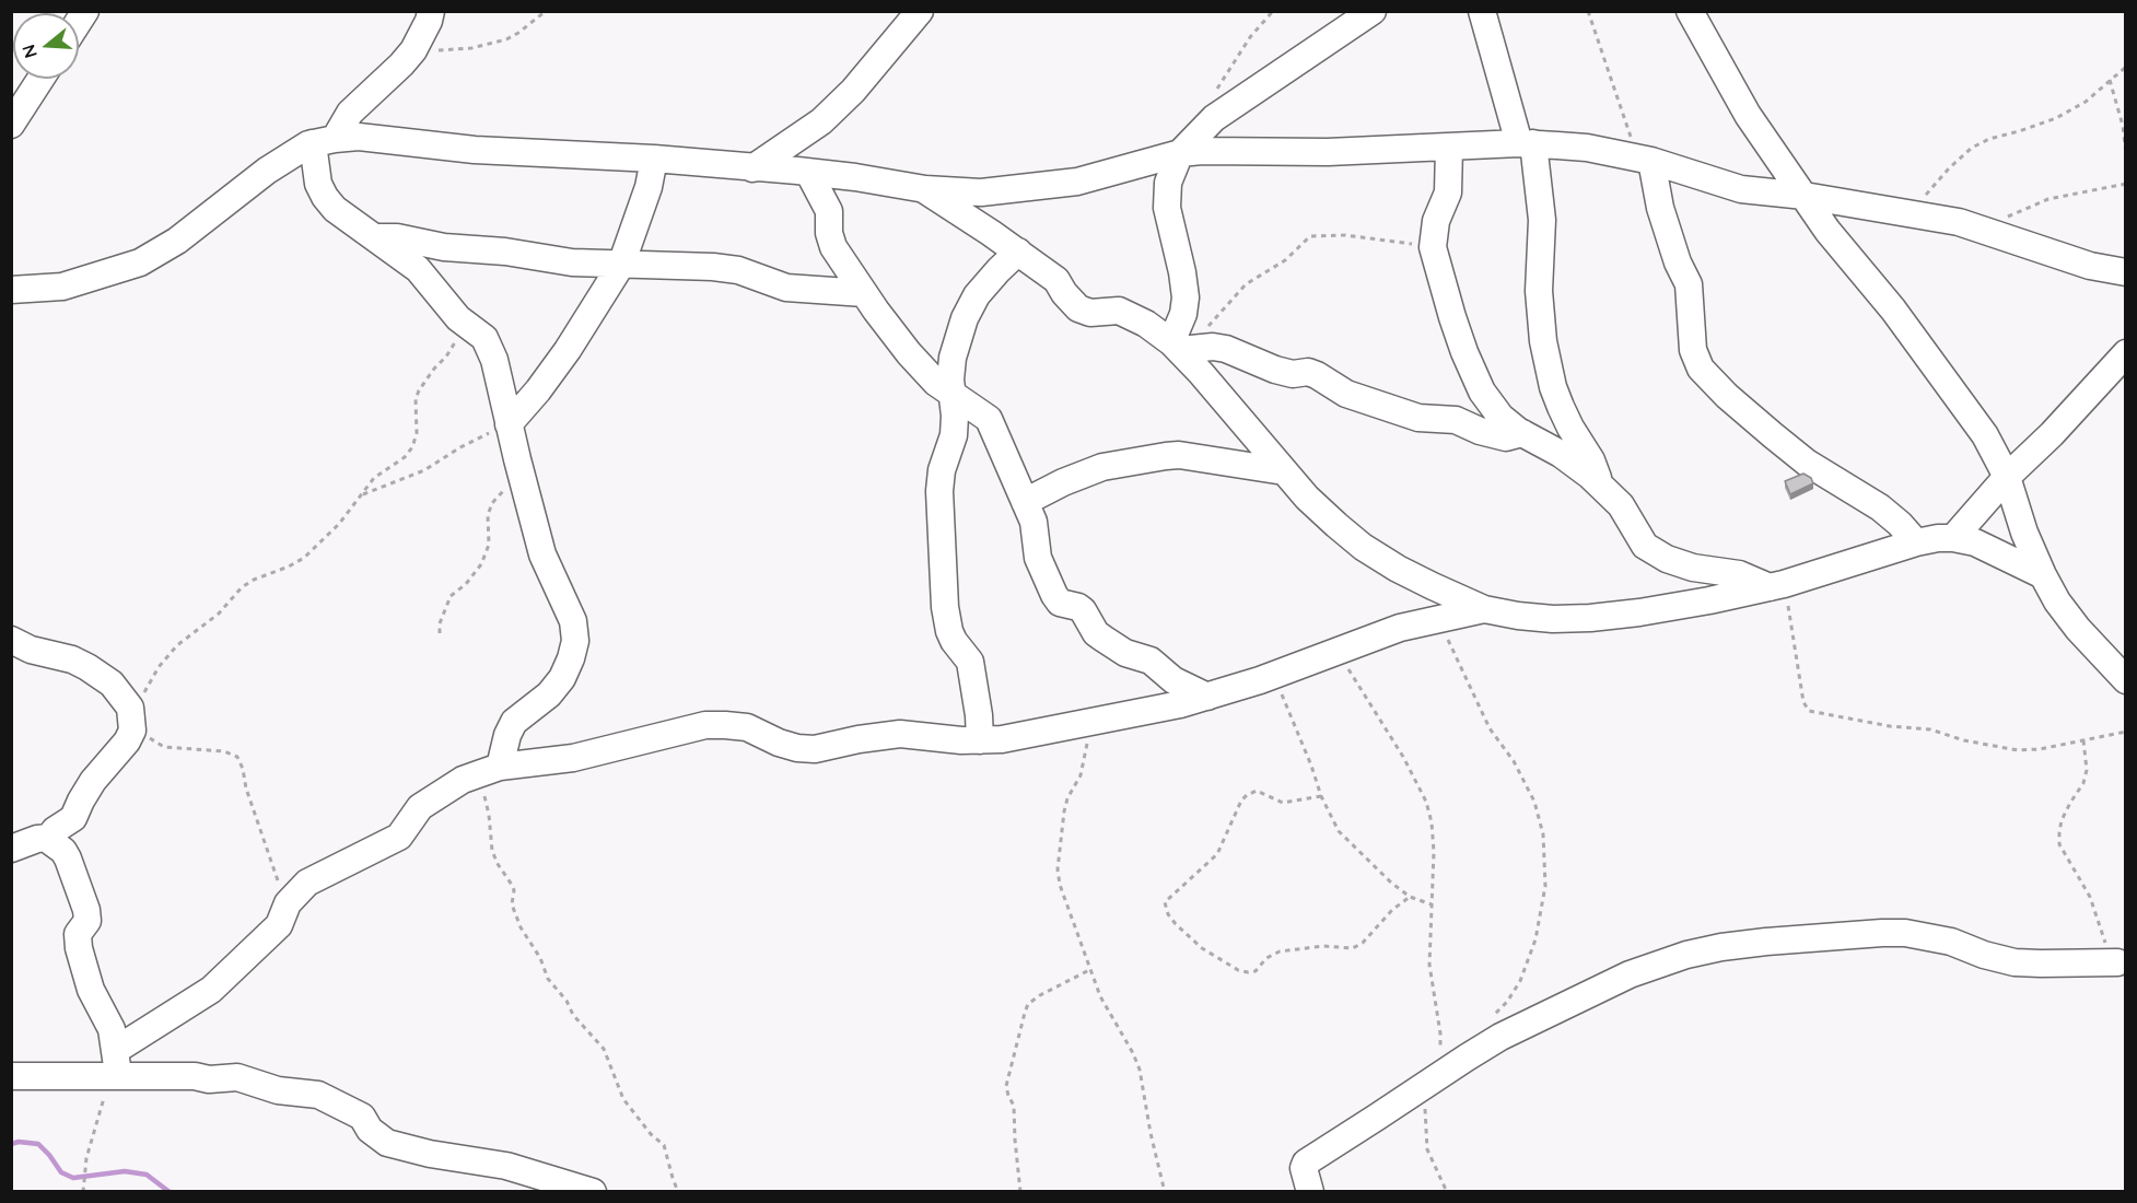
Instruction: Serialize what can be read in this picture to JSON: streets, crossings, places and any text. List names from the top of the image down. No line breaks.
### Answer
{"north":"left"}
